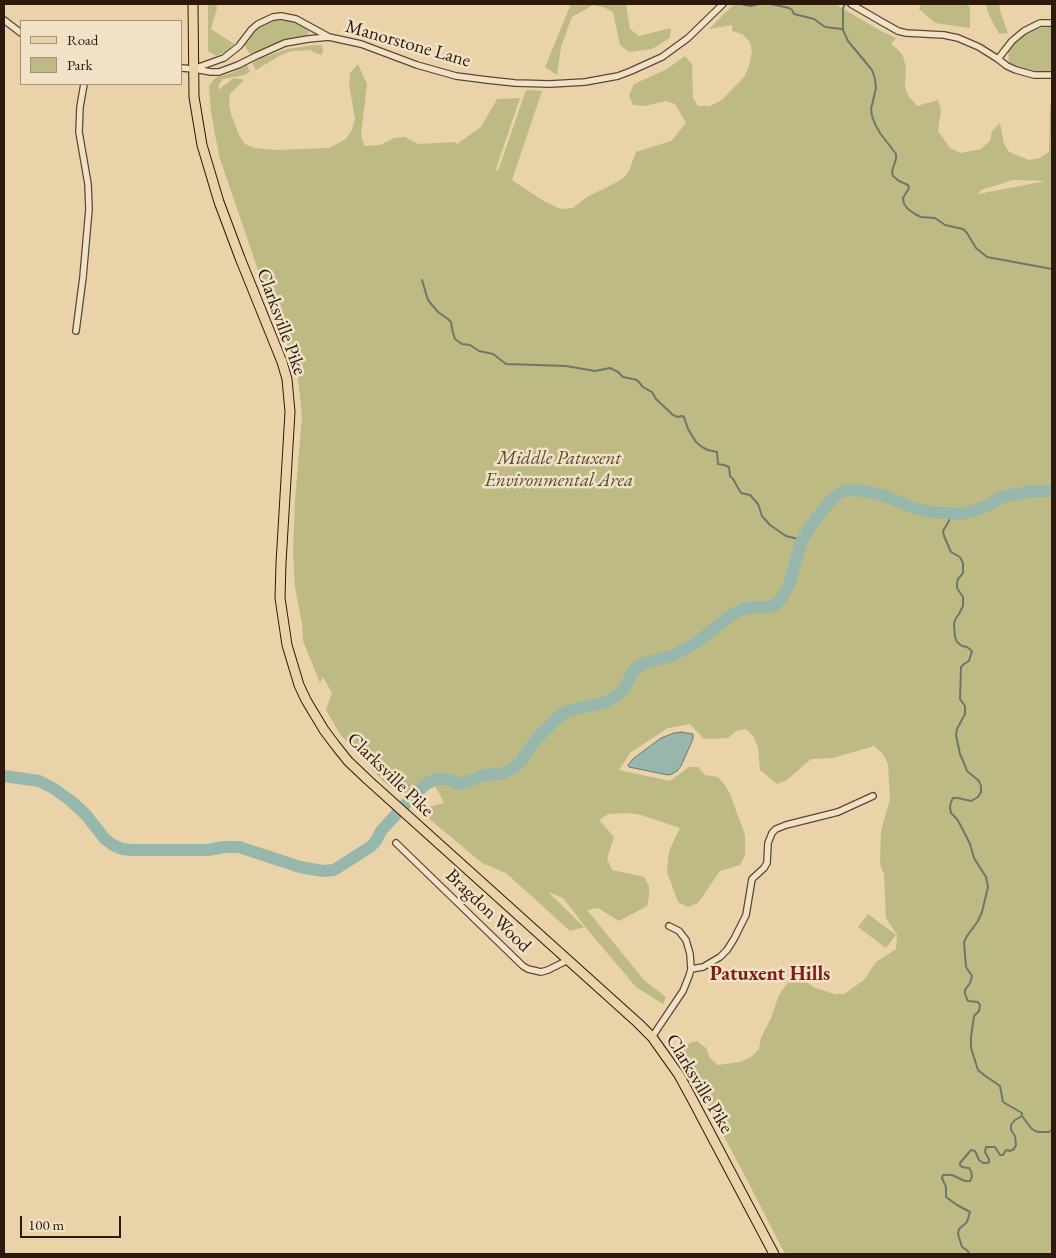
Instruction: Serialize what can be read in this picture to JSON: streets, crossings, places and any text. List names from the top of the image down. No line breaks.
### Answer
{"streets":{"main road":["Clarksville Pike"],"street":["Manorstone Lane","Bragdon Wood"]},"crossings":[["Manorstone Lane","Clarksville Pike"],["Clarksville Pike","Bragdon Wood"]],"districts":["Patuxent Hills"],"parks":["Middle Patuxent Environmental Area"],"legend":["Road","Park"],"scale_bar":"100 m"}
